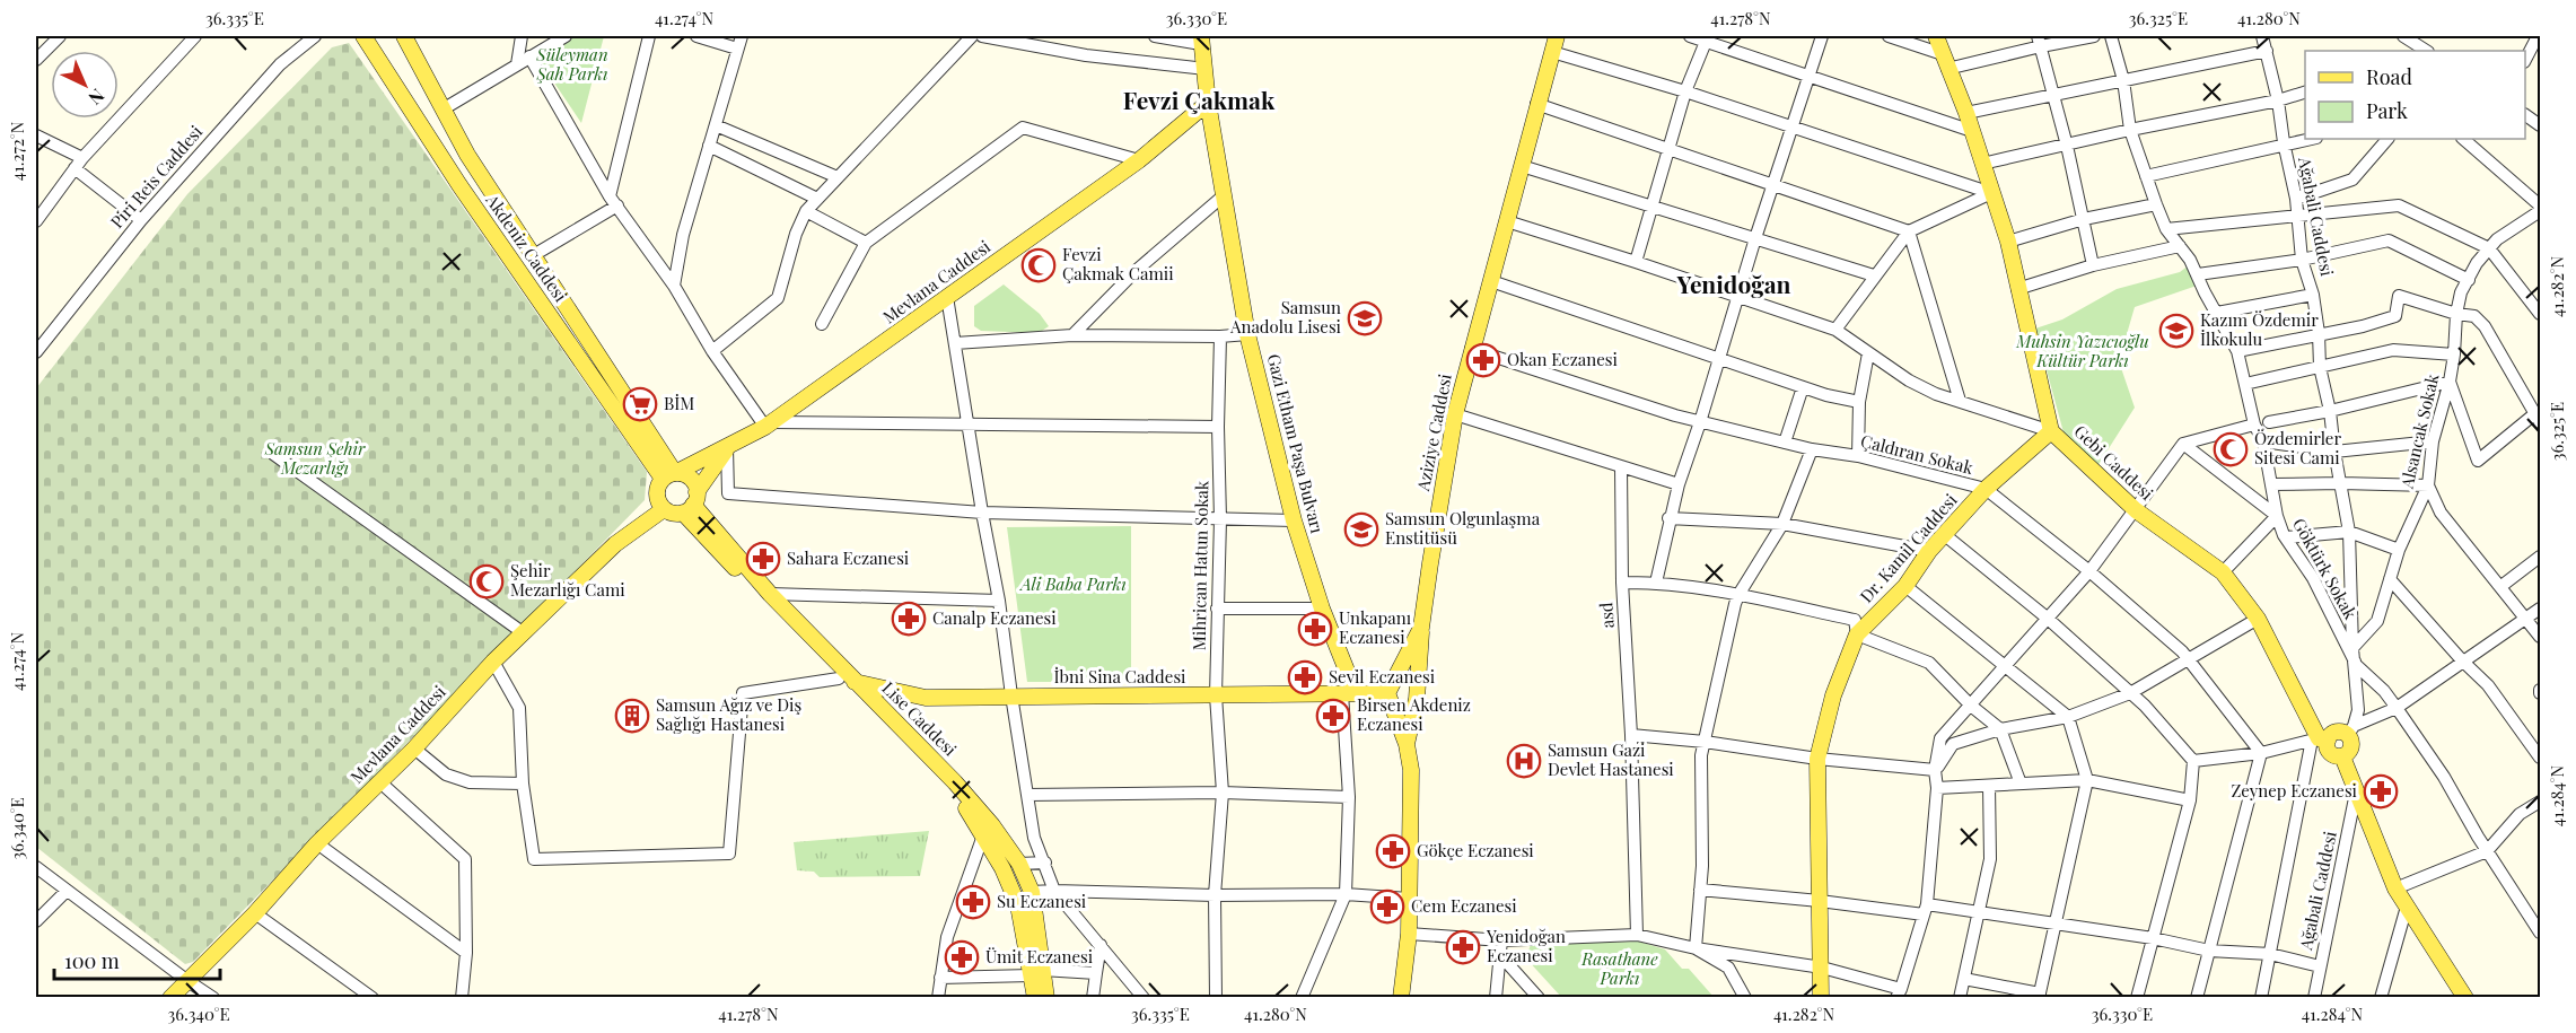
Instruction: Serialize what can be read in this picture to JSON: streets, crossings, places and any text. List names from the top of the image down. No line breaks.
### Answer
{"streets":{"main road":["Akdeniz Caddesi","Mevlana Caddesi","Aziziye Caddesi","Gazi Etham Paşa Bulvarı","Gebi Caddesi","Dr. Kamil Caddesi","İbni Sina Caddesi","Lise Caddesi"],"street":["Piri Reis Caddesi","Ağabali Caddesi","Alsancak Sokak","Çaldıran Sokak","Mihrican Hatun Sokak","Göktürk Sokak","asd"]},"crossings":[["Ağabali Caddesi","Alsancak Sokak"],["Akdeniz Caddesi","Mevlana Caddesi"],["Akdeniz Caddesi","Lise Caddesi"],["Mevlana Caddesi","Gazi Etham Paşa Bulvarı"],["Mevlana Caddesi","Lise Caddesi"],["Aziziye Caddesi","Çaldıran Sokak"],["Aziziye Caddesi","İbni Sina Caddesi"],["Gazi Etham Paşa Bulvarı","İbni Sina Caddesi"],["Çaldıran Sokak","Dr. Kamil Caddesi"],["Gebi Caddesi","Dr. Kamil Caddesi"],["Mihrican Hatun Sokak","İbni Sina Caddesi"],["İbni Sina Caddesi","Lise Caddesi"]],"districts":["Fevzi Çakmak","Yenidoğan"],"parks":["Süleyman Şah Parkı","Muhsin Yazıcıoğlu Kültür Parkı","Samsun Şehir Mezarlığı","Ali Baba Parkı","Rasathane Parkı"],"places":{"mosque":["Fevzi Çakmak Camii","Özdemirler Sitesi Cami","Şehir Mezarlığı Cami"],"school or university":["Samsun Anadolu Lisesi","Kazım Özdemir İlkokulu","Samsun Olgunlaşma Enstitüsü"],"pharmacy":["Okan Eczanesi","Sahara Eczanesi","Canalp Eczanesi","Unkapanı Eczanesi","Sevil Eczanesi","Birsen Akdeniz Eczanesi","Zeynep Eczanesi","Gökçe Eczanesi","Su Eczanesi","Cem Eczanesi","Yenidoğan Eczanesi","Ümit Eczanesi"],"supermarket":["BİM"],"building":["Samsun Ağız ve Diş Sağlığı Hastanesi"],"hospital":["Samsun Gazi Devlet Hastanesi"]},"legend":["Road","Park"],"scale_bar":"100 m","north":"bottom right","coordinates":["36.335°E","41.274°N","36.330°E","41.278°N","36.325°E","41.280°N","41.272°N","41.282°N","41.284°N","36.340°E"]}
